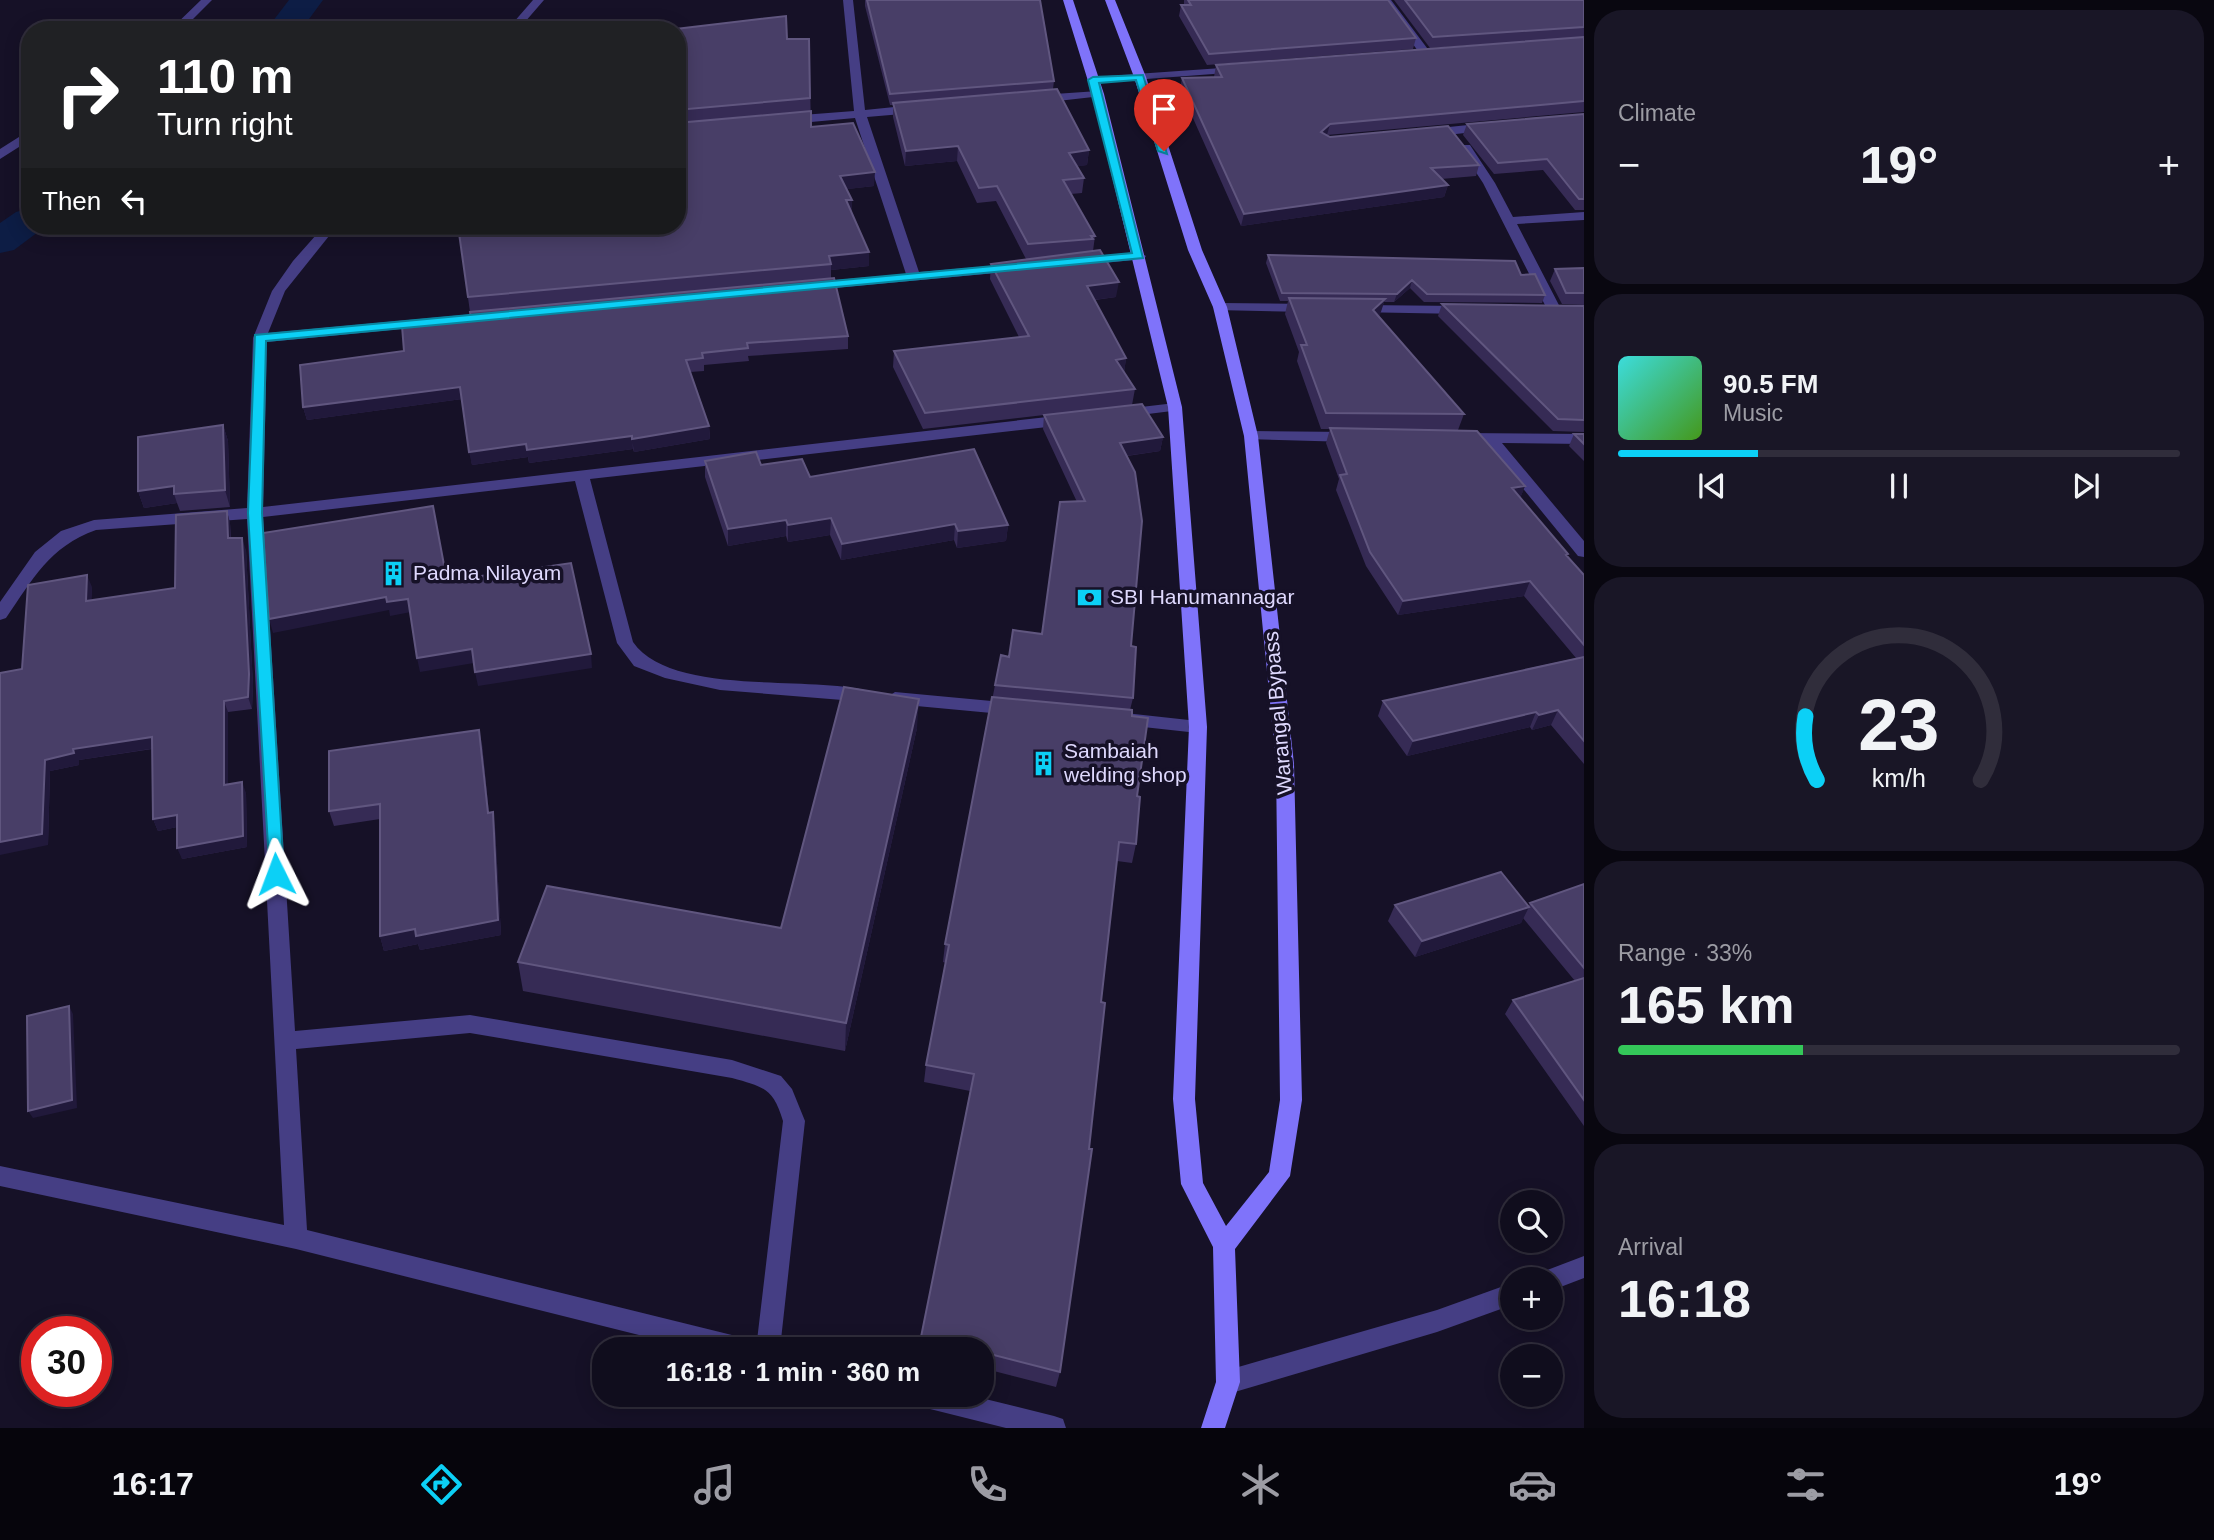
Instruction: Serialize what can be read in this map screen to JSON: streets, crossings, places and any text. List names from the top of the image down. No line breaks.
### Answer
{"streets":{"main road":["Warangal Bypass"]},"places":{"building":["Padma Nilayam","Sambaiah welding shop"],"bank":["SBI Hanumannagar"]},"page":{"tile":["Climate",["Range · 33%","165 km"],["Arrival","16:18"]],"turn":["110 m","Turn right"],"heat":["−","19°","+"],"then":"Then","song":["90.5 FM","Music"],"map_buttons":["+","−"],"limit":"30","trip":"16:18 · 1 min · 360 m","tabs":["16:17","19°"],"gauge":["23","km/h"]}}
